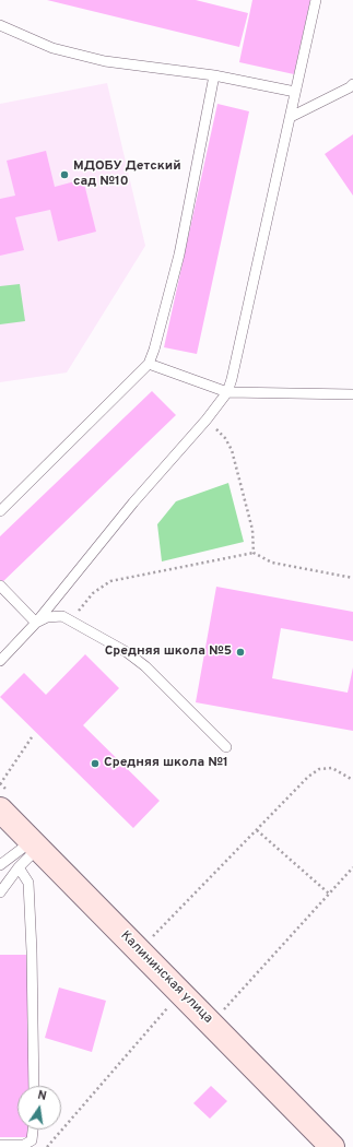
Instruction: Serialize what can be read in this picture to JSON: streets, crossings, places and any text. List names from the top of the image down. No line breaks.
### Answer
{"streets":{"main road":["Калининская улица"]},"places":["МДОБУ Детский сад №10","Средняя школа №5","Средняя школа №1"],"north":"top"}
